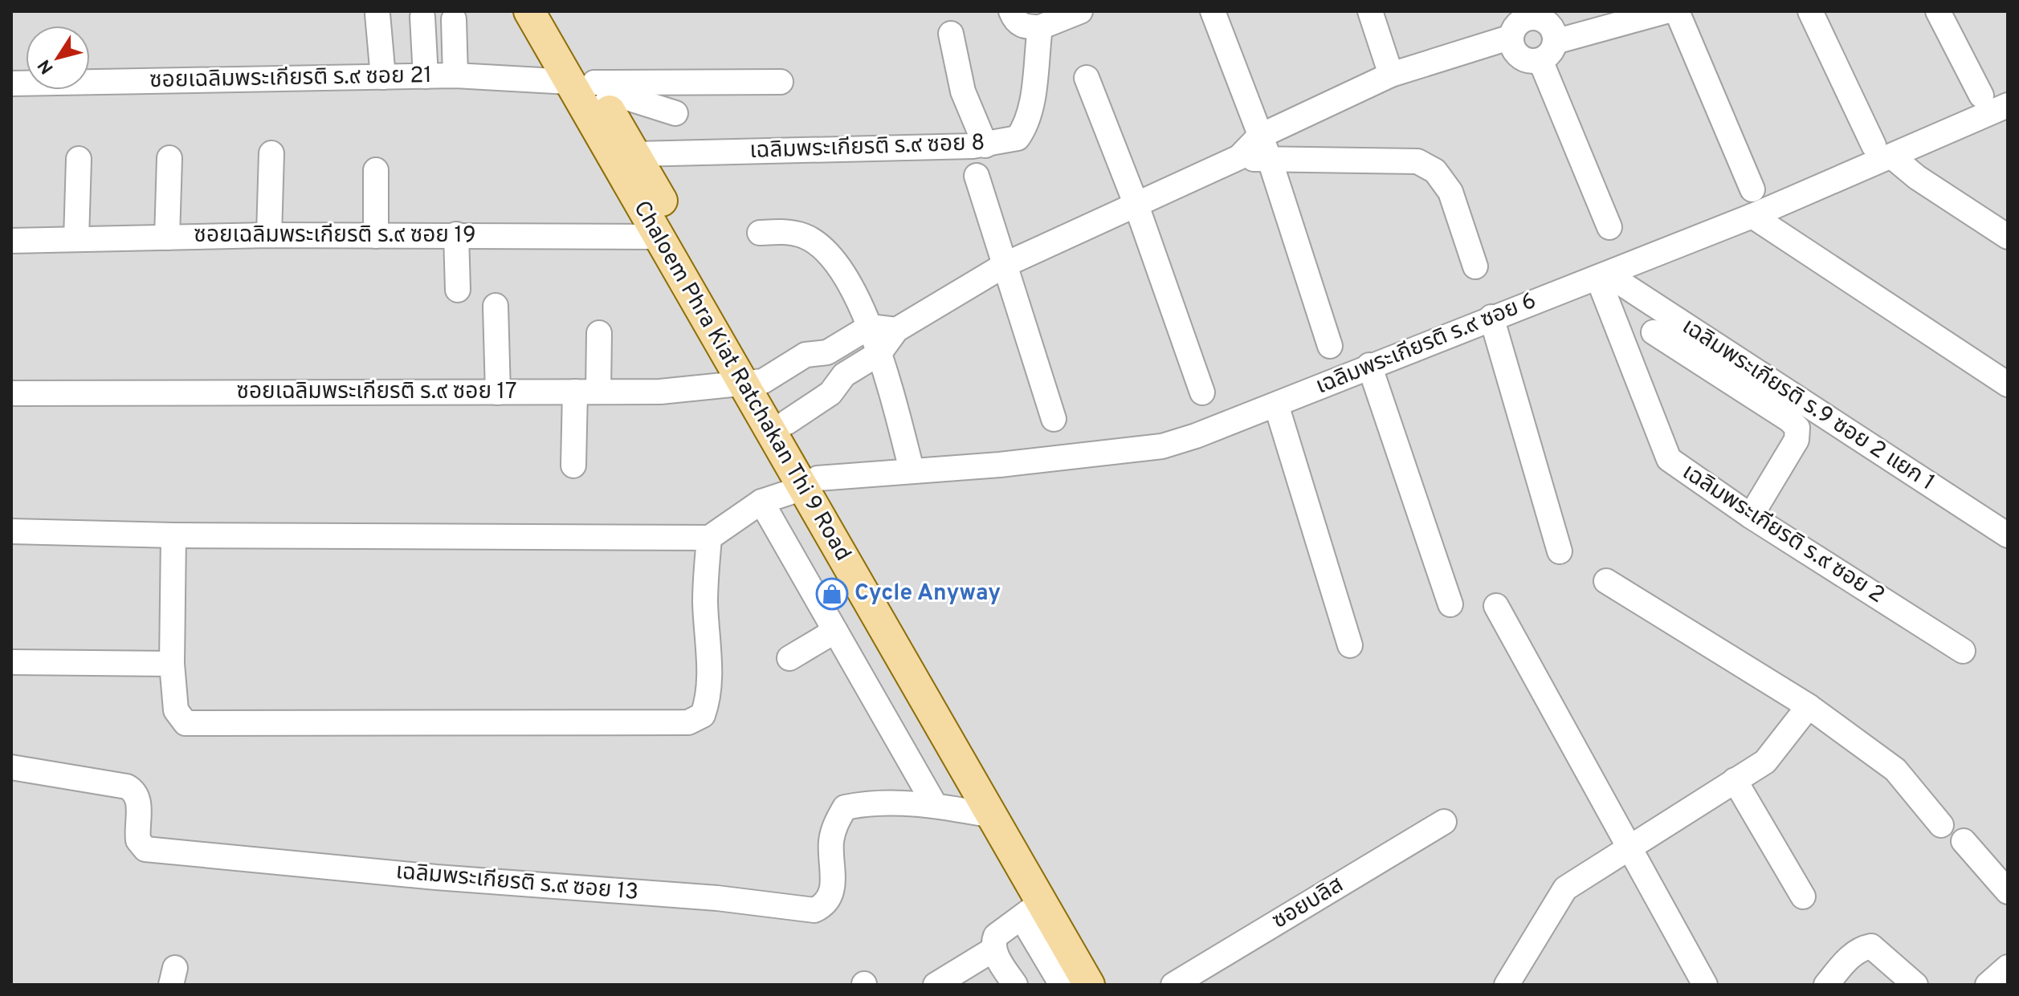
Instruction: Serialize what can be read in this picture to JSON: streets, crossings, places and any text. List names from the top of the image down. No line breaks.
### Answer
{"streets":{"main road":["Chaloem Phra Kiat Ratchakan Thi 9 Road"],"street":["ซอยเฉลิมพระเกียรติ ร.๙ ซอย 21","เฉลิมพระเกียรติ ร.๙ ซอย 8","ซอยเฉลิมพระเกียรติ ร.๙ ซอย 19","เฉลิมพระเกียรติ ร.๙ ซอย 6","ซอยเฉลิมพระเกียรติ ร.๙ ซอย 17","เฉลิมพระเกียรติ ร.9 ซอย 2 แยก 1","เฉลิมพระเกียรติ ร.๙ ซอย 2","เฉลิมพระเกียรติ ร.๙ ซอย 13","ซอยบลิส"]},"crossings":[["ซอยเฉลิมพระเกียรติ ร.๙ ซอย 21","Chaloem Phra Kiat Ratchakan Thi 9 Road"],["เฉลิมพระเกียรติ ร.๙ ซอย 8","Chaloem Phra Kiat Ratchakan Thi 9 Road"],["ซอยเฉลิมพระเกียรติ ร.๙ ซอย 19","Chaloem Phra Kiat Ratchakan Thi 9 Road"],["เฉลิมพระเกียรติ ร.๙ ซอย 6","Chaloem Phra Kiat Ratchakan Thi 9 Road"],["เฉลิมพระเกียรติ ร.๙ ซอย 6","เฉลิมพระเกียรติ ร.9 ซอย 2 แยก 1"],["เฉลิมพระเกียรติ ร.๙ ซอย 6","เฉลิมพระเกียรติ ร.๙ ซอย 2"],["Chaloem Phra Kiat Ratchakan Thi 9 Road","ซอยเฉลิมพระเกียรติ ร.๙ ซอย 17"],["Chaloem Phra Kiat Ratchakan Thi 9 Road","เฉลิมพระเกียรติ ร.๙ ซอย 13"],["เฉลิมพระเกียรติ ร.9 ซอย 2 แยก 1","เฉลิมพระเกียรติ ร.๙ ซอย 2"]],"places":{"shop":["Cycle Anyway"]},"north":"bottom left"}
